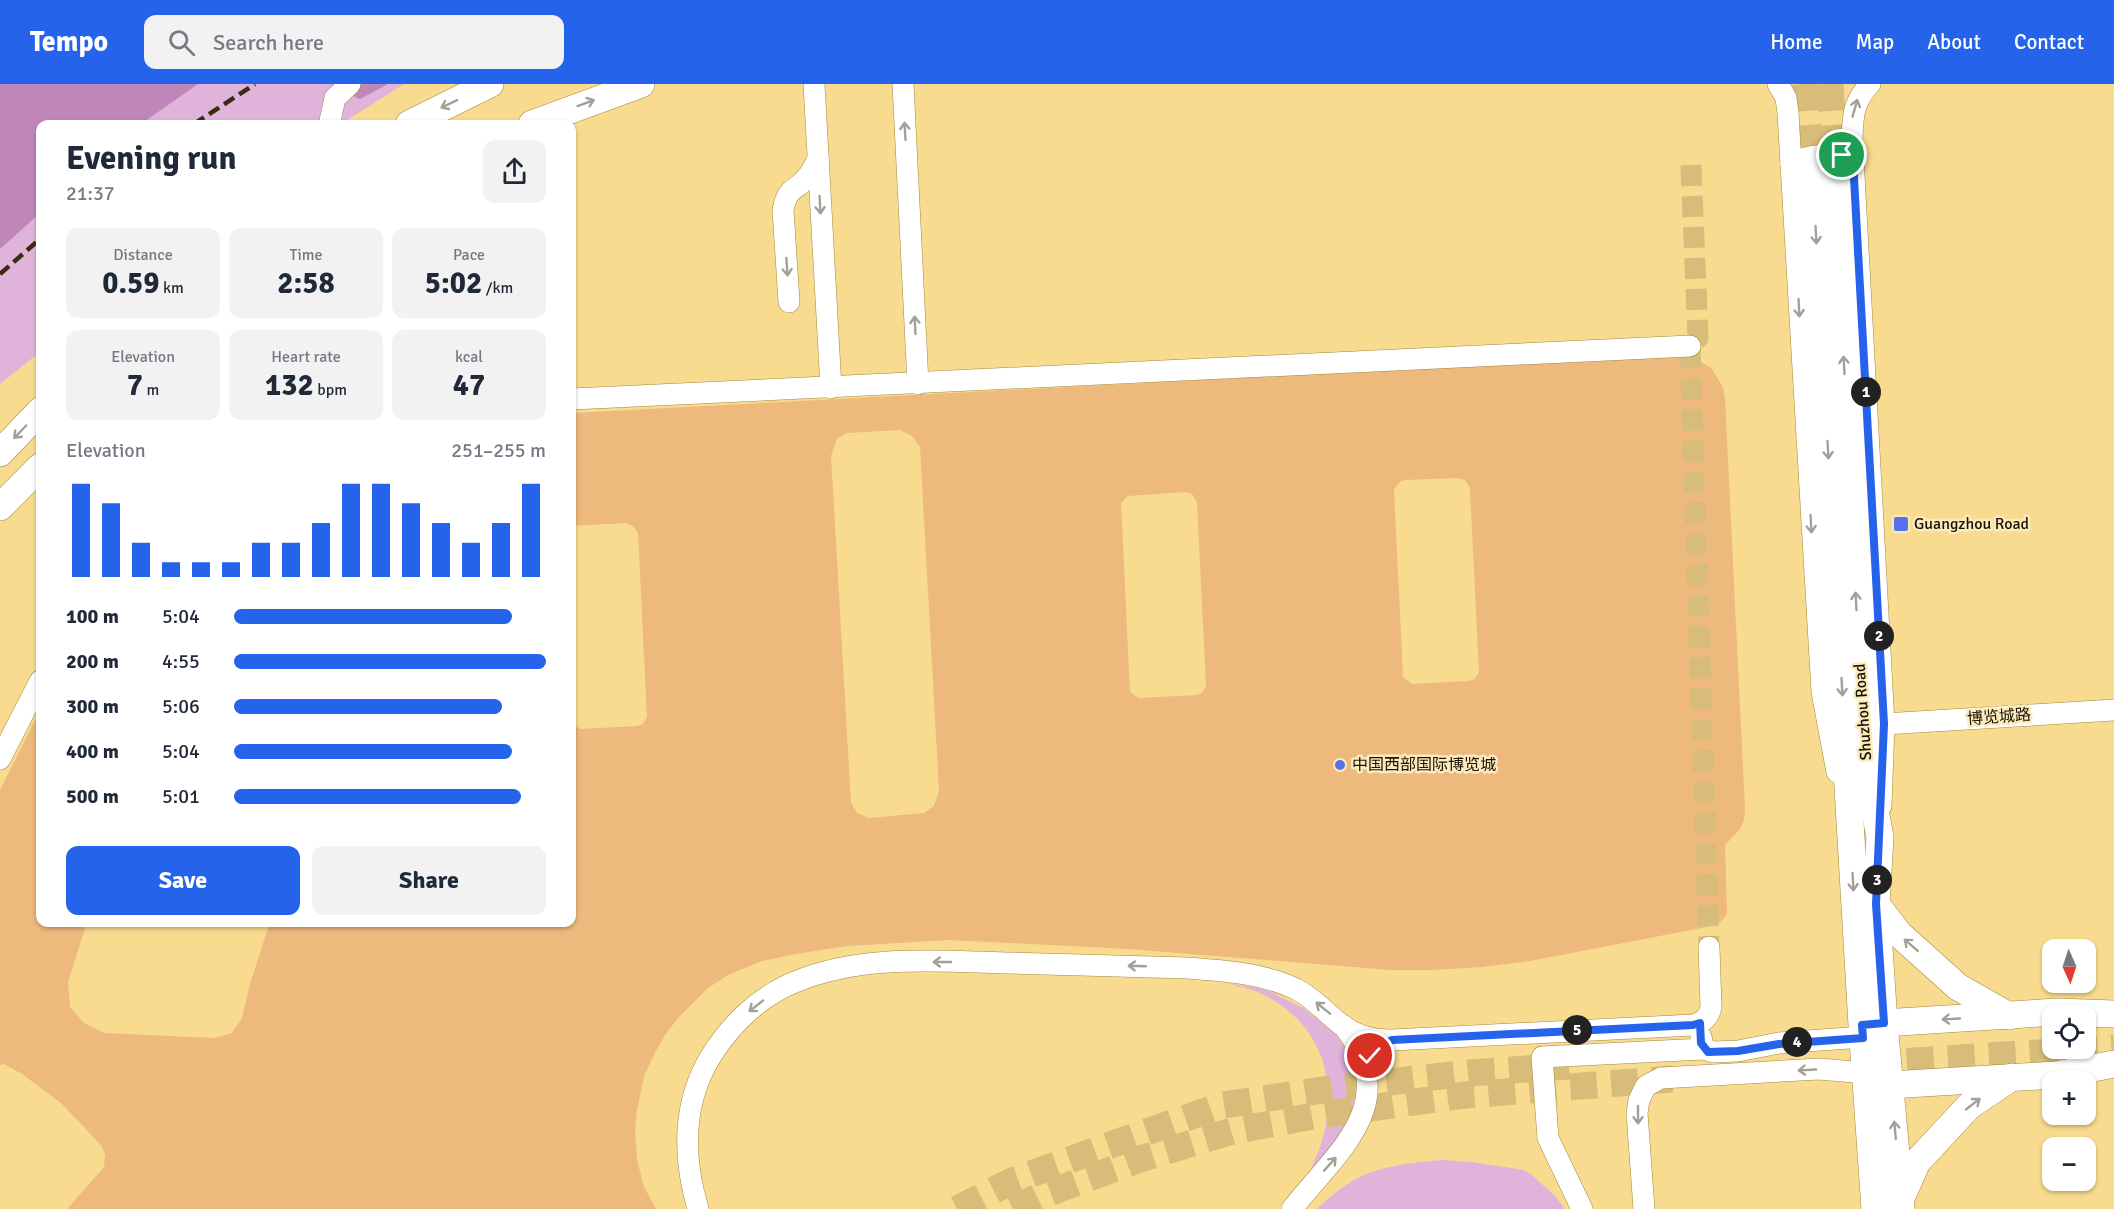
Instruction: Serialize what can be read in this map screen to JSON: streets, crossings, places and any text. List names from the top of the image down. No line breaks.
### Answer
{"streets":{"main road":["Shuzhou Road"],"street":["博览城路"]},"places":{"transit":["Guangzhou Road"],"other":["中国西部国际博览城"]},"north":"bottom","page":{"header":"Tempo","search":"Search here","nav":["Home","Map","About","Contact"],"heading":["Evening run","21:37"],"stats":[["Distance","0.59 km"],["Time","2:58"],["Pace","5:02 /km"],["Elevation","7 m"],["Heart rate","132 bpm"],["kcal","47"]],"pins":["1","2","3","5","4"],"chart":["Elevation","251–255 m"],"list":[{"name":"100 m","note":"5:04"},{"name":"200 m","note":"4:55"},{"name":"300 m","note":"5:06"},{"name":"400 m","note":"5:04"},{"name":"500 m","note":"5:01"}],"buttons":["Save","Share"],"map_buttons":["+","−"]}}
